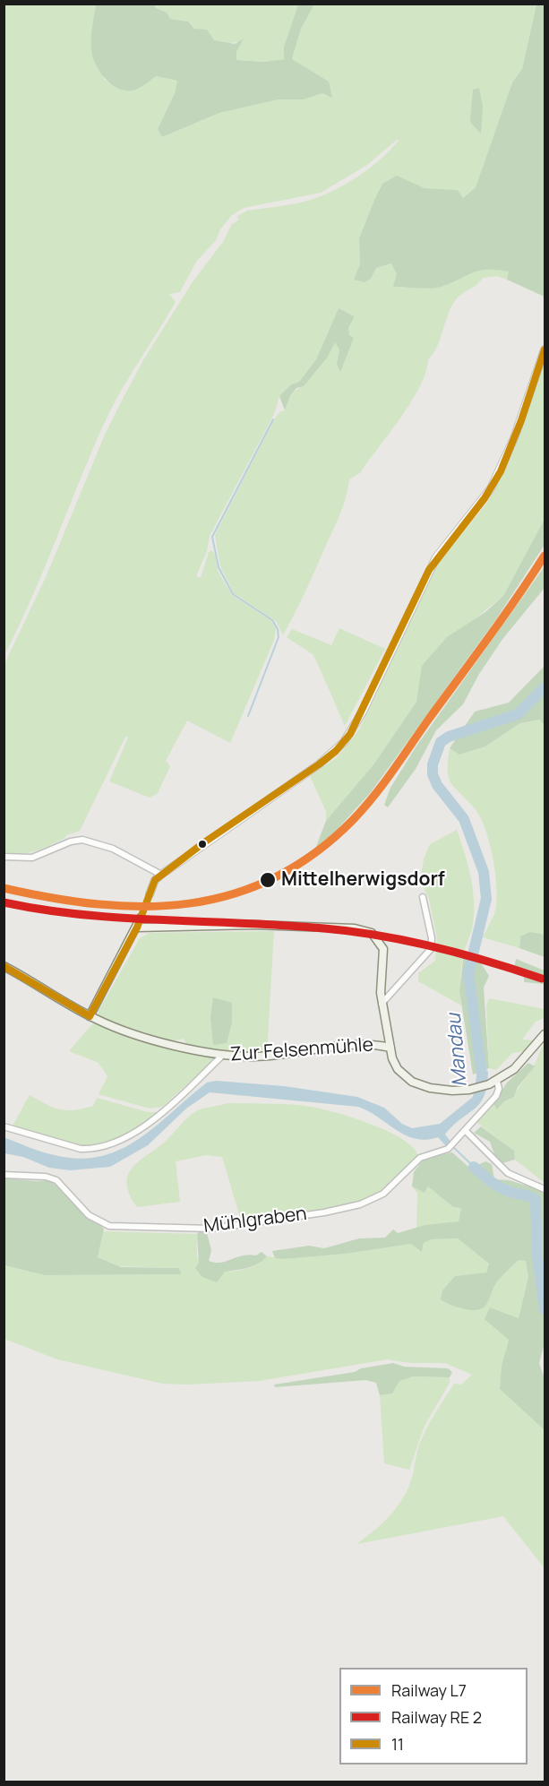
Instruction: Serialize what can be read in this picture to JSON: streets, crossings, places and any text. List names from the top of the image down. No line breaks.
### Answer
{"streets":{"main road":["Zur Felsenmühle"],"street":["Mühlgraben"]},"water":["Mandau"],"places":["Mittelherwigsdorf"],"lines":["transit line 11","rail line L7"],"legend":["Railway L7","Railway RE 2","11"]}
